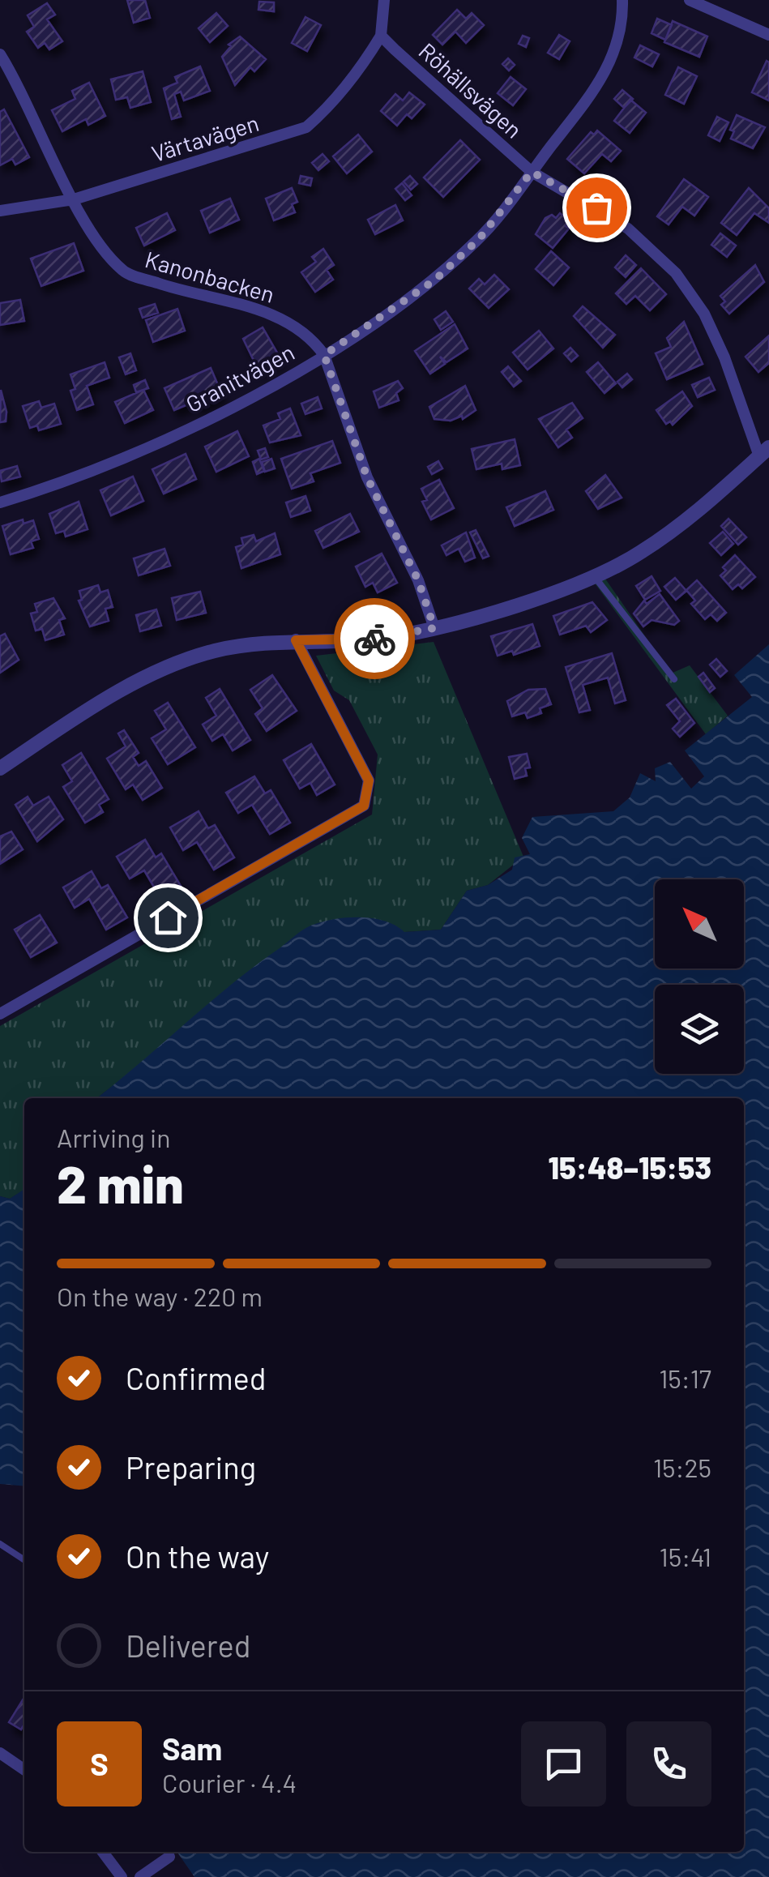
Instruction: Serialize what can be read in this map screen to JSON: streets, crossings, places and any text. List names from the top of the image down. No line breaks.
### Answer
{"streets":{"street":["Röhällsvägen","Värtavägen","Kanonbacken","Granitvägen"]},"crossings":[["Röhällsvägen","Värtavägen"],["Röhällsvägen","Granitvägen"],["Värtavägen","Kanonbacken"],["Kanonbacken","Granitvägen"]],"north":"top left","page":{"heading":["2 min","Arriving in","15:48–15:53"],"panel":["Sam","Courier · 4.4"],"bar":"On the way · 220 m","list":[["Confirmed","15:17"],["Preparing","15:25"],["On the way","15:41"],"Delivered"],"round":"S"}}
